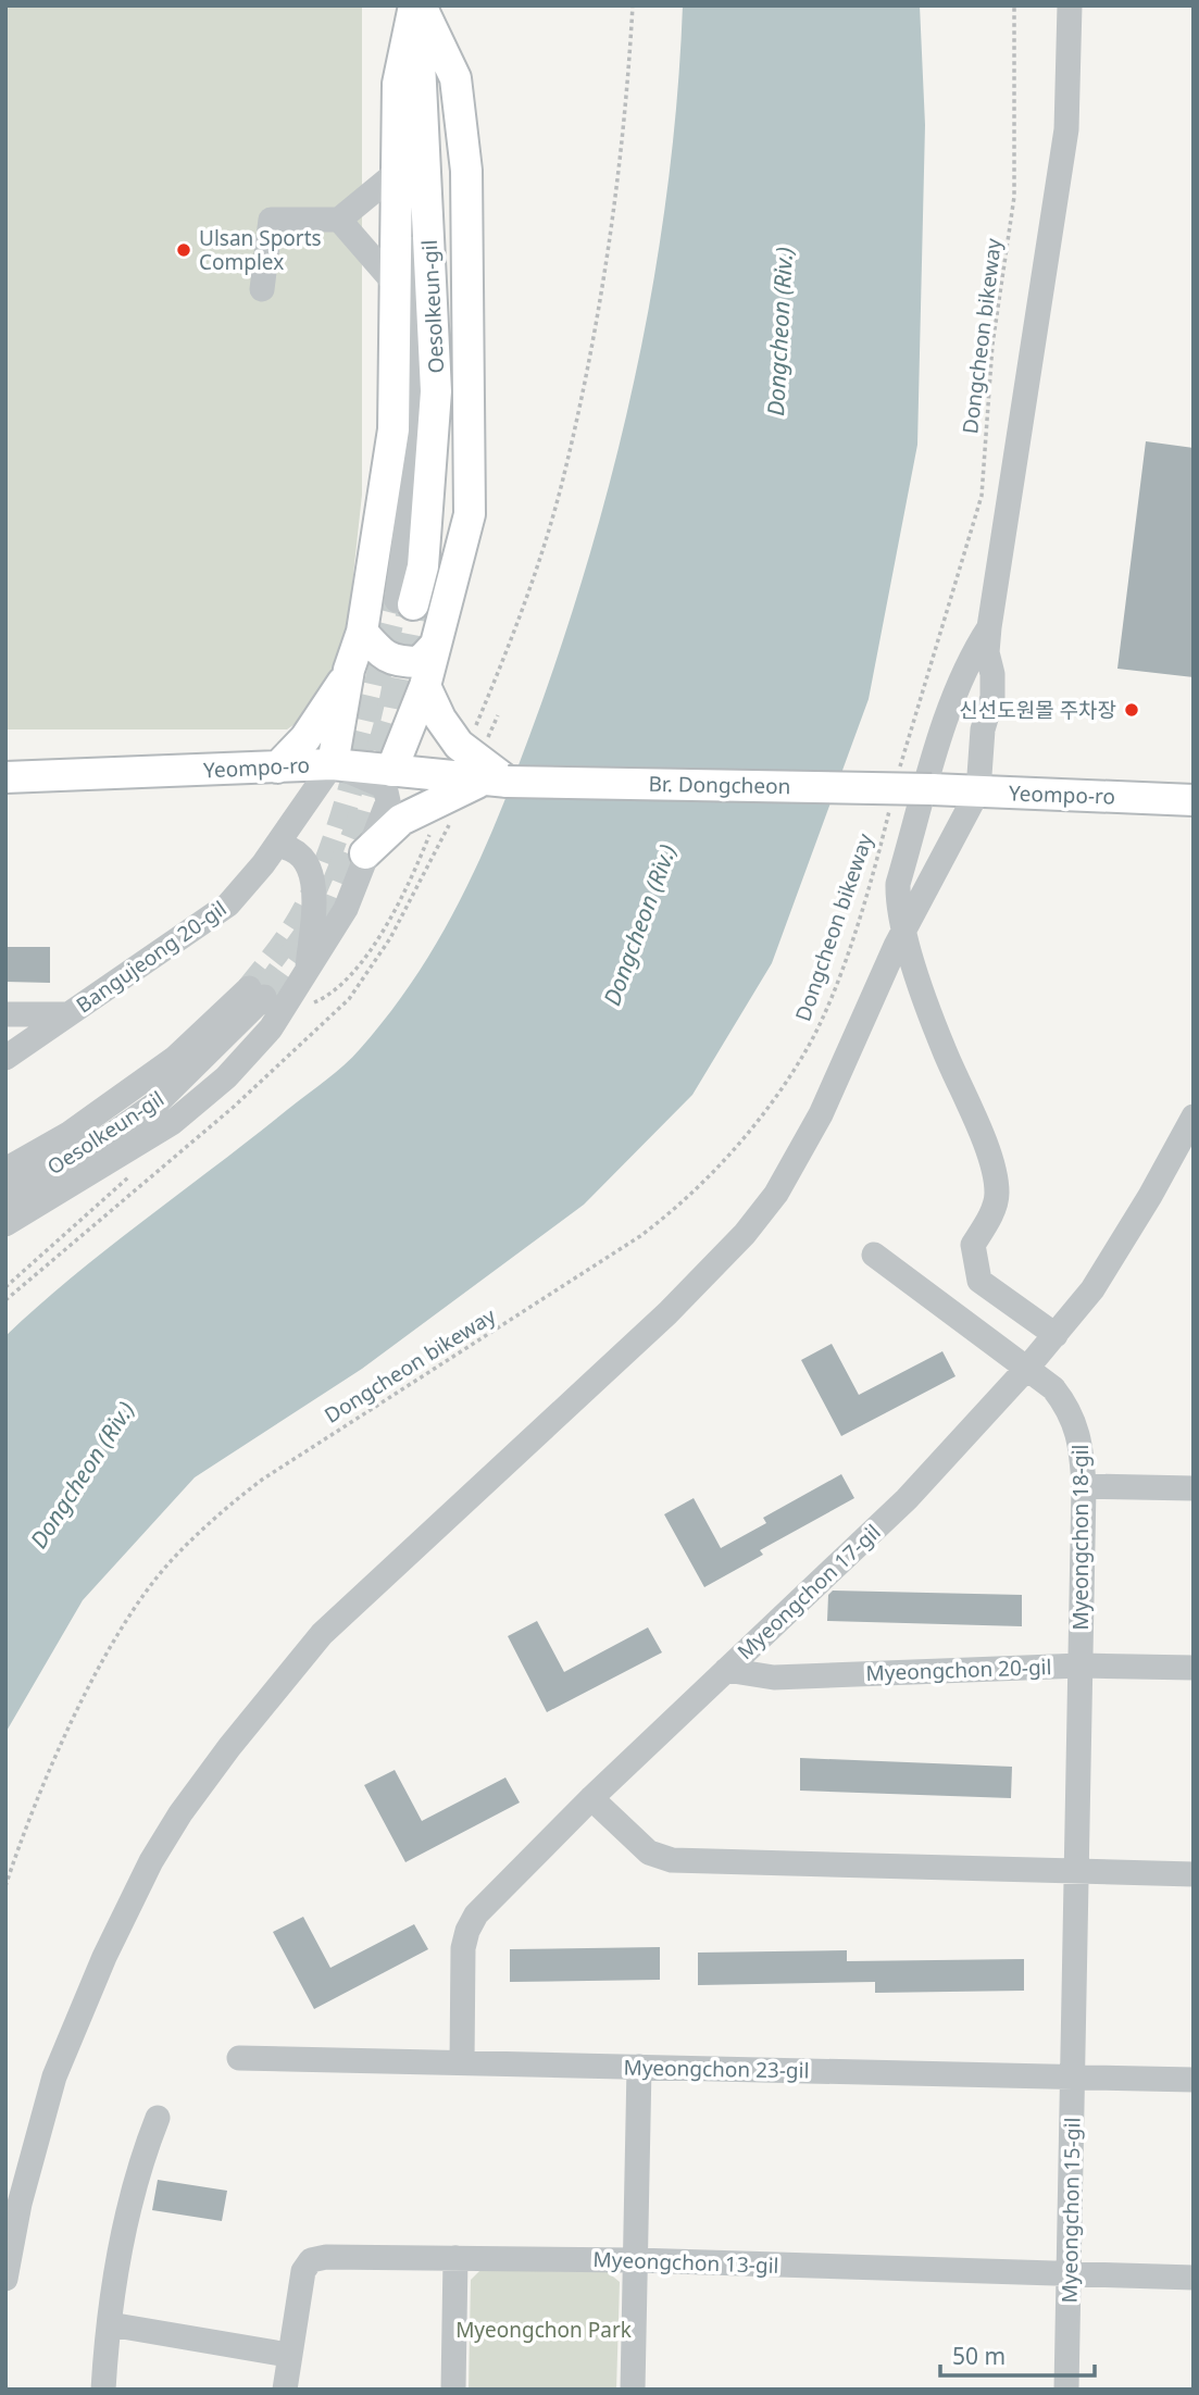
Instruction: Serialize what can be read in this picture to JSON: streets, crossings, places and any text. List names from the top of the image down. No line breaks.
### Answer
{"streets":{"main road":["Oesolkeun-gil","Yeompo-ro","Br. Dongcheon"],"street":["Bangujeong 20-gil","Myeongchon 18-gil","Myeongchon 17-gil","Myeongchon 20-gil","Myeongchon 23-gil","Myeongchon 15-gil","Myeongchon 13-gil"],"path":["Dongcheon bikeway"]},"crossings":[["Yeompo-ro","Br. Dongcheon"],["Yeompo-ro","Bangujeong 20-gil"],["Myeongchon 18-gil","Myeongchon 17-gil"],["Myeongchon 18-gil","Myeongchon 20-gil"],["Myeongchon 18-gil","Myeongchon 23-gil"],["Myeongchon 18-gil","Myeongchon 15-gil"],["Myeongchon 17-gil","Myeongchon 20-gil"],["Myeongchon 17-gil","Myeongchon 23-gil"],["Myeongchon 23-gil","Myeongchon 15-gil"],["Myeongchon 15-gil","Myeongchon 13-gil"]],"water":["Dongcheon (Riv.)"],"parks":["Myeongchon Park"],"places":["Ulsan Sports Complex","신선도원몰 주차장"],"scale_bar":"50 m"}
